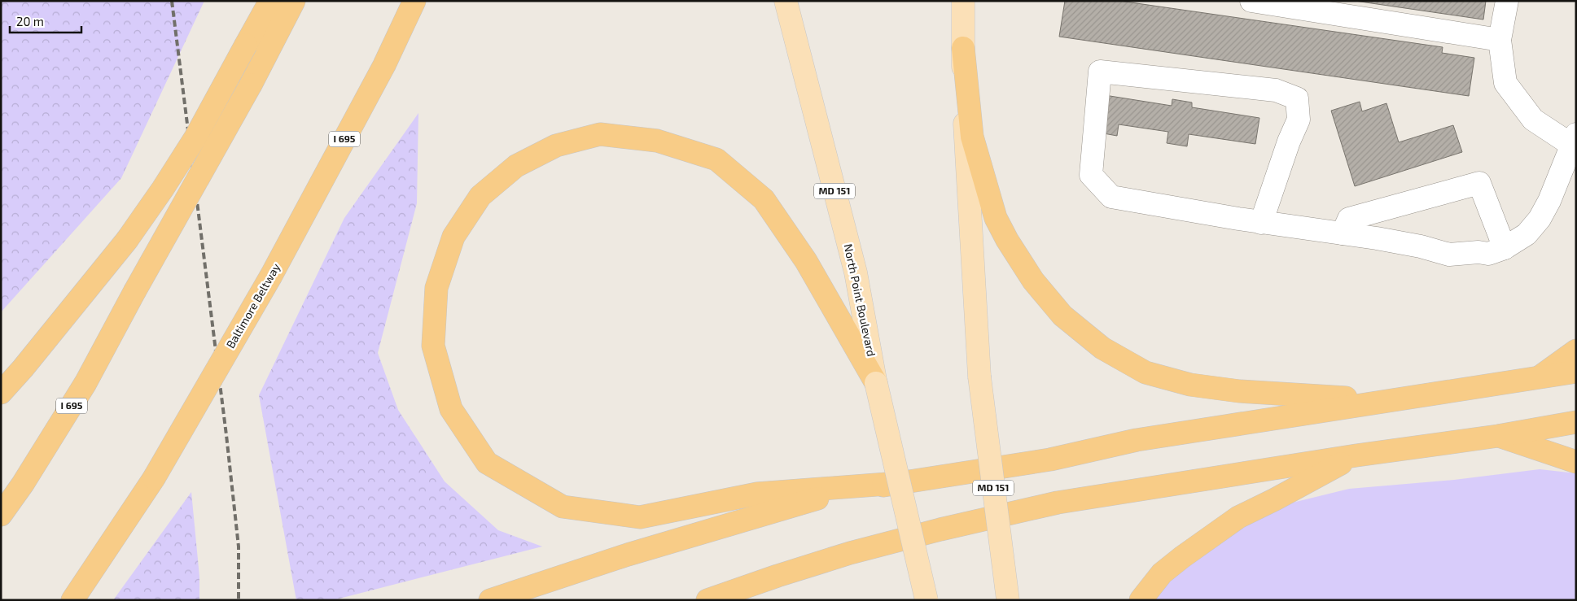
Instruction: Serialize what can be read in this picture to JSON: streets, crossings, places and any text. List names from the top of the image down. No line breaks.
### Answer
{"streets":{"highway":["I 695","Baltimore Beltway"],"main road":["MD 151","North Point Boulevard"]},"scale_bar":"20 m"}
